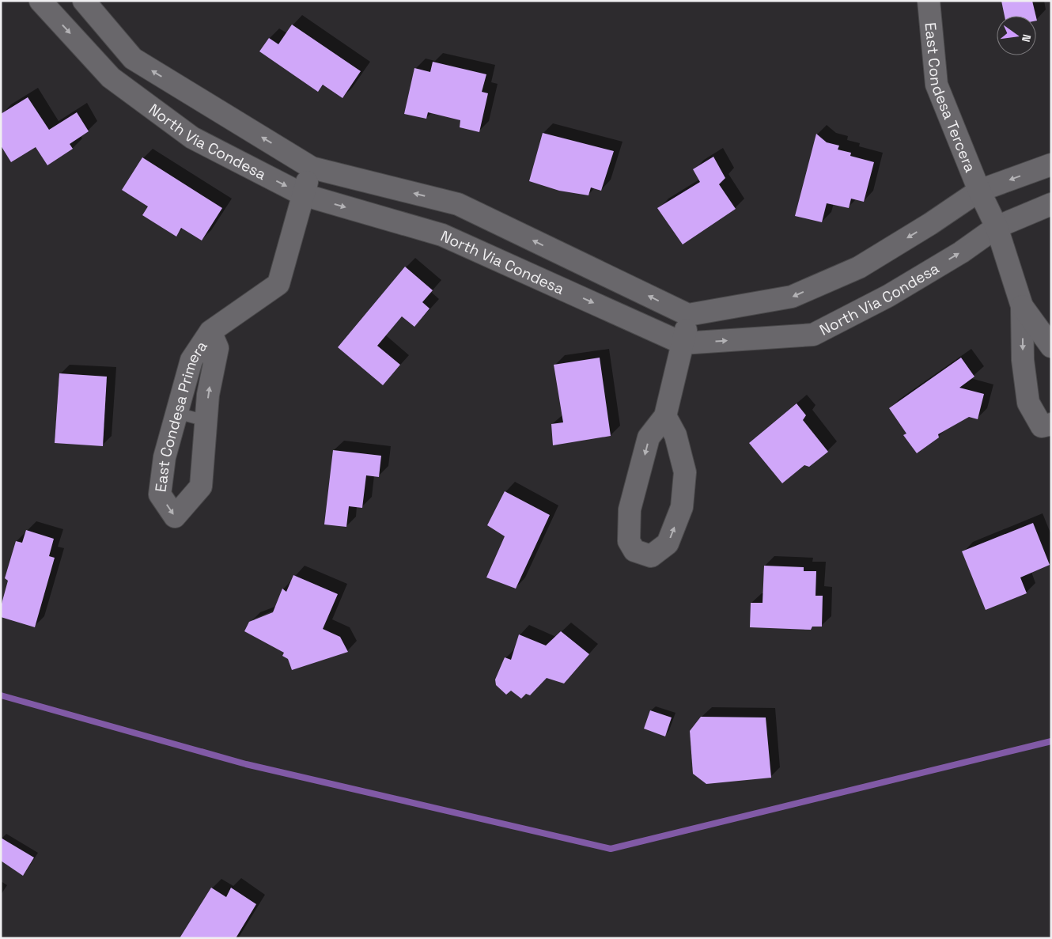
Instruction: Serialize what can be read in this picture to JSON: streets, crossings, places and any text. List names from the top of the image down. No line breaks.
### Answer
{"streets":{"street":["East Condesa Tercera","North Via Condesa","East Condesa Primera"]},"crossings":[["North Via Condesa","East Condesa Primera"]],"north":"right"}
